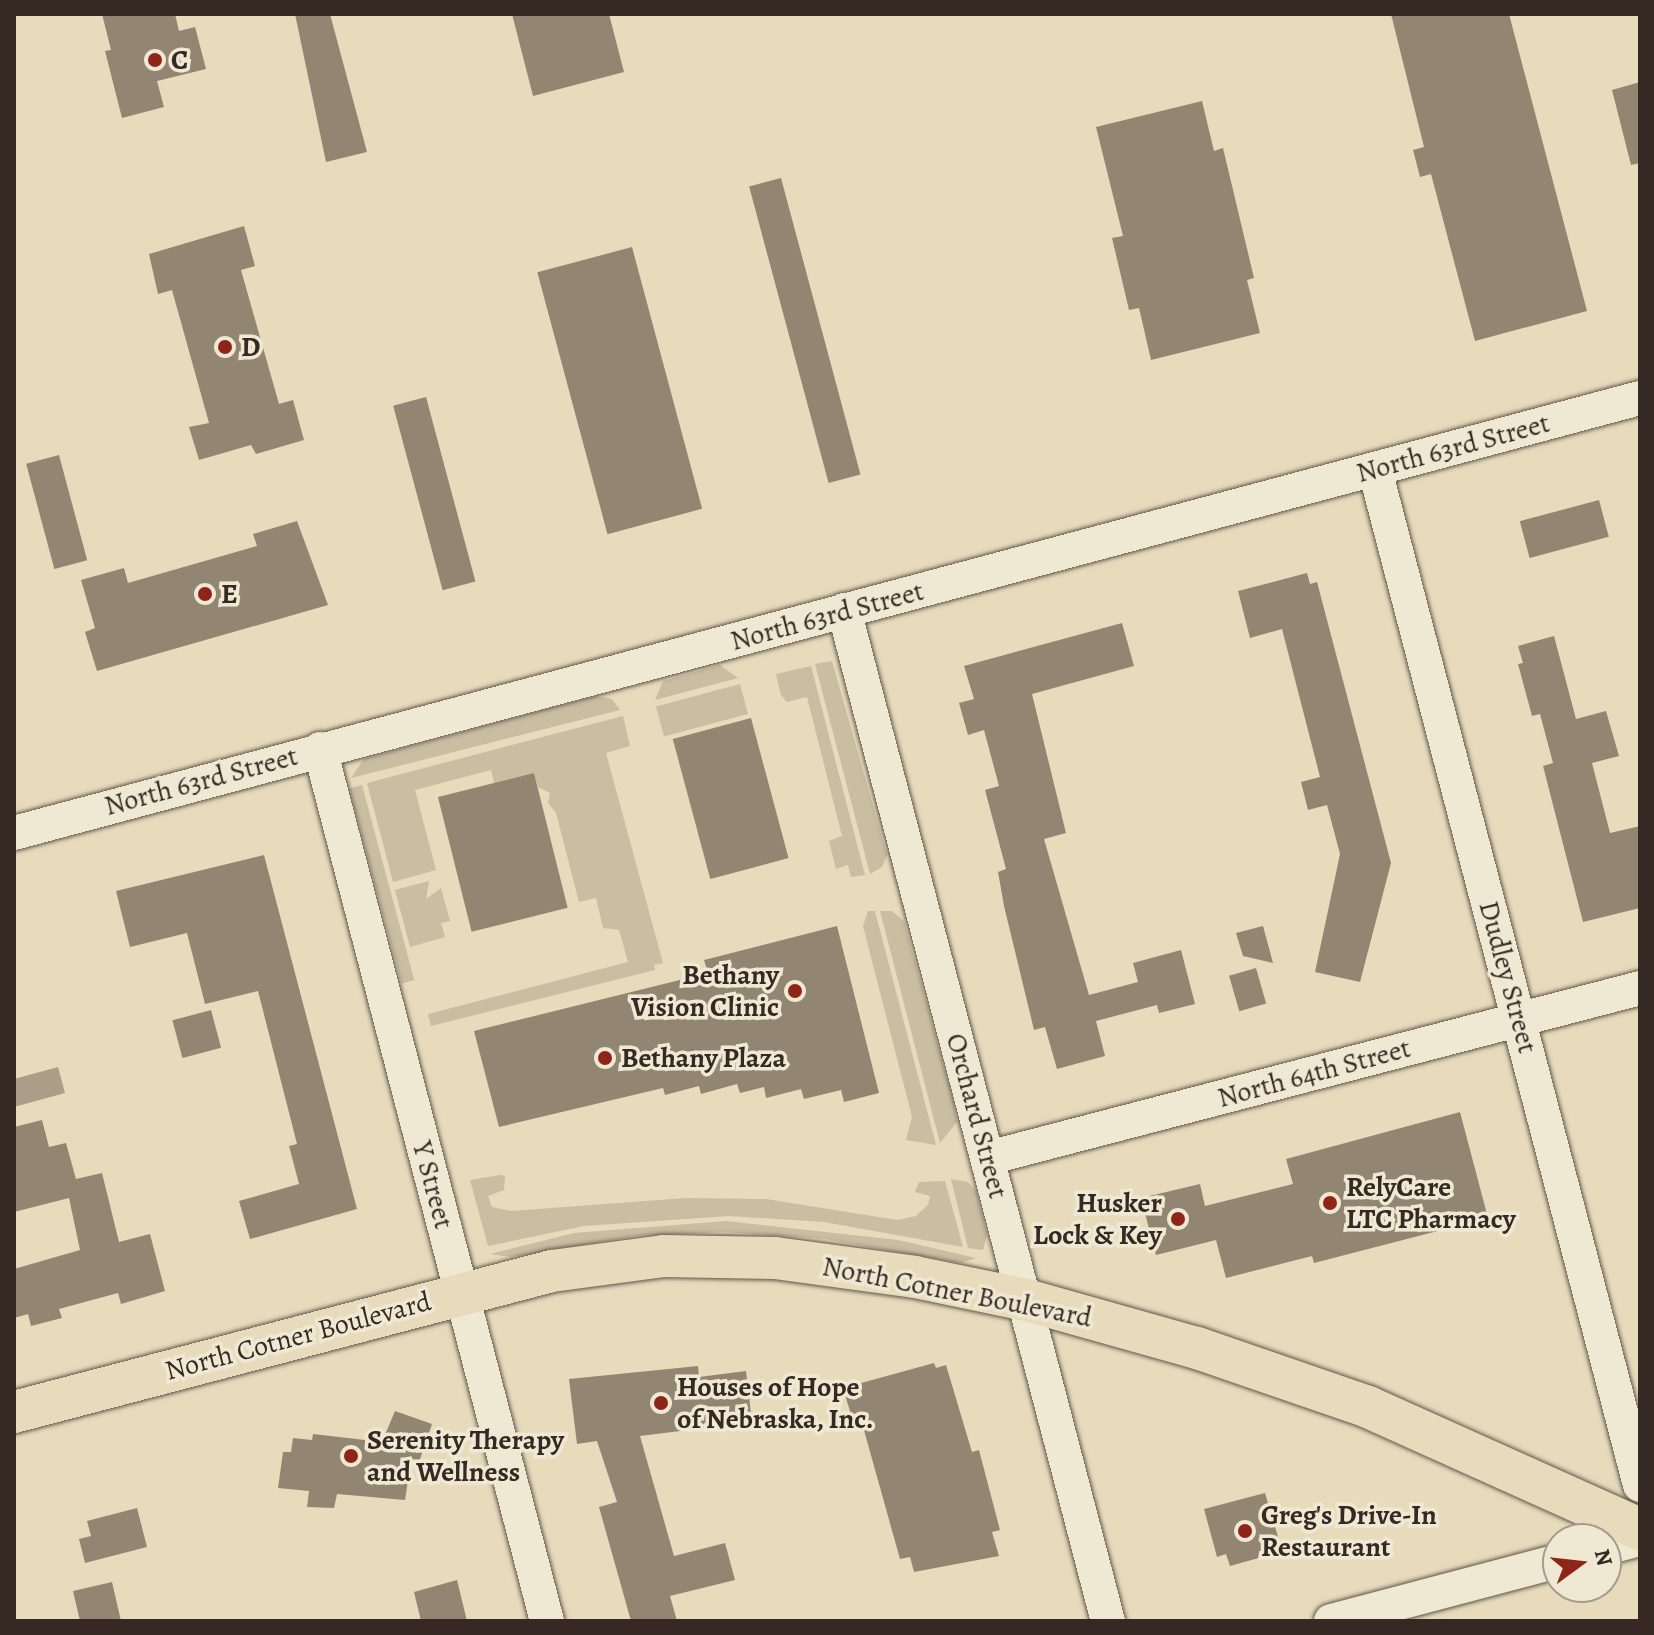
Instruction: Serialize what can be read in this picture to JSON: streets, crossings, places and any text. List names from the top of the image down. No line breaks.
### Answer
{"streets":{"main road":["North Cotner Boulevard"],"street":["North 63rd Street","Dudley Street","North 64th Street","Orchard Street","Y Street"]},"crossings":[["North 63rd Street","Dudley Street"],["North 63rd Street","Orchard Street"],["North 63rd Street","Y Street"],["Dudley Street","North 64th Street"],["North 64th Street","Orchard Street"],["Orchard Street","North Cotner Boulevard"],["Y Street","North Cotner Boulevard"]],"places":["C","D","E","Bethany Vision Clinic","Bethany Plaza","RelyCare LTC Pharmacy","Husker Lock & Key","Houses of Hope of Nebraska, Inc.","Serenity Therapy and Wellness","Greg's Drive-In Restaurant"],"north":"right"}
